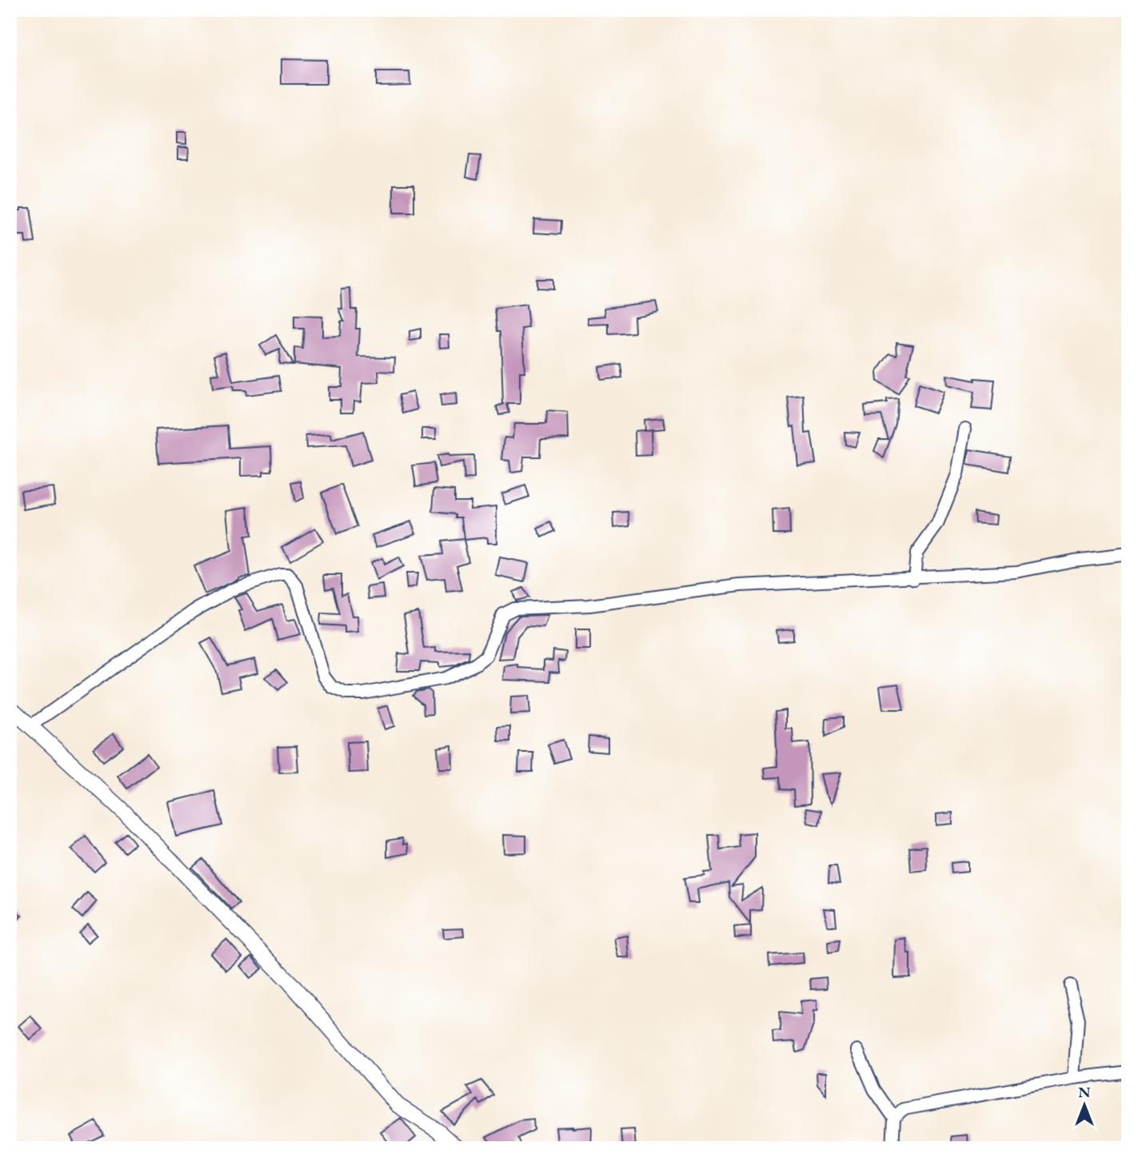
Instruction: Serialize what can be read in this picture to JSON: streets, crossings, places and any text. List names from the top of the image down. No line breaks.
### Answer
{"north":"top"}
